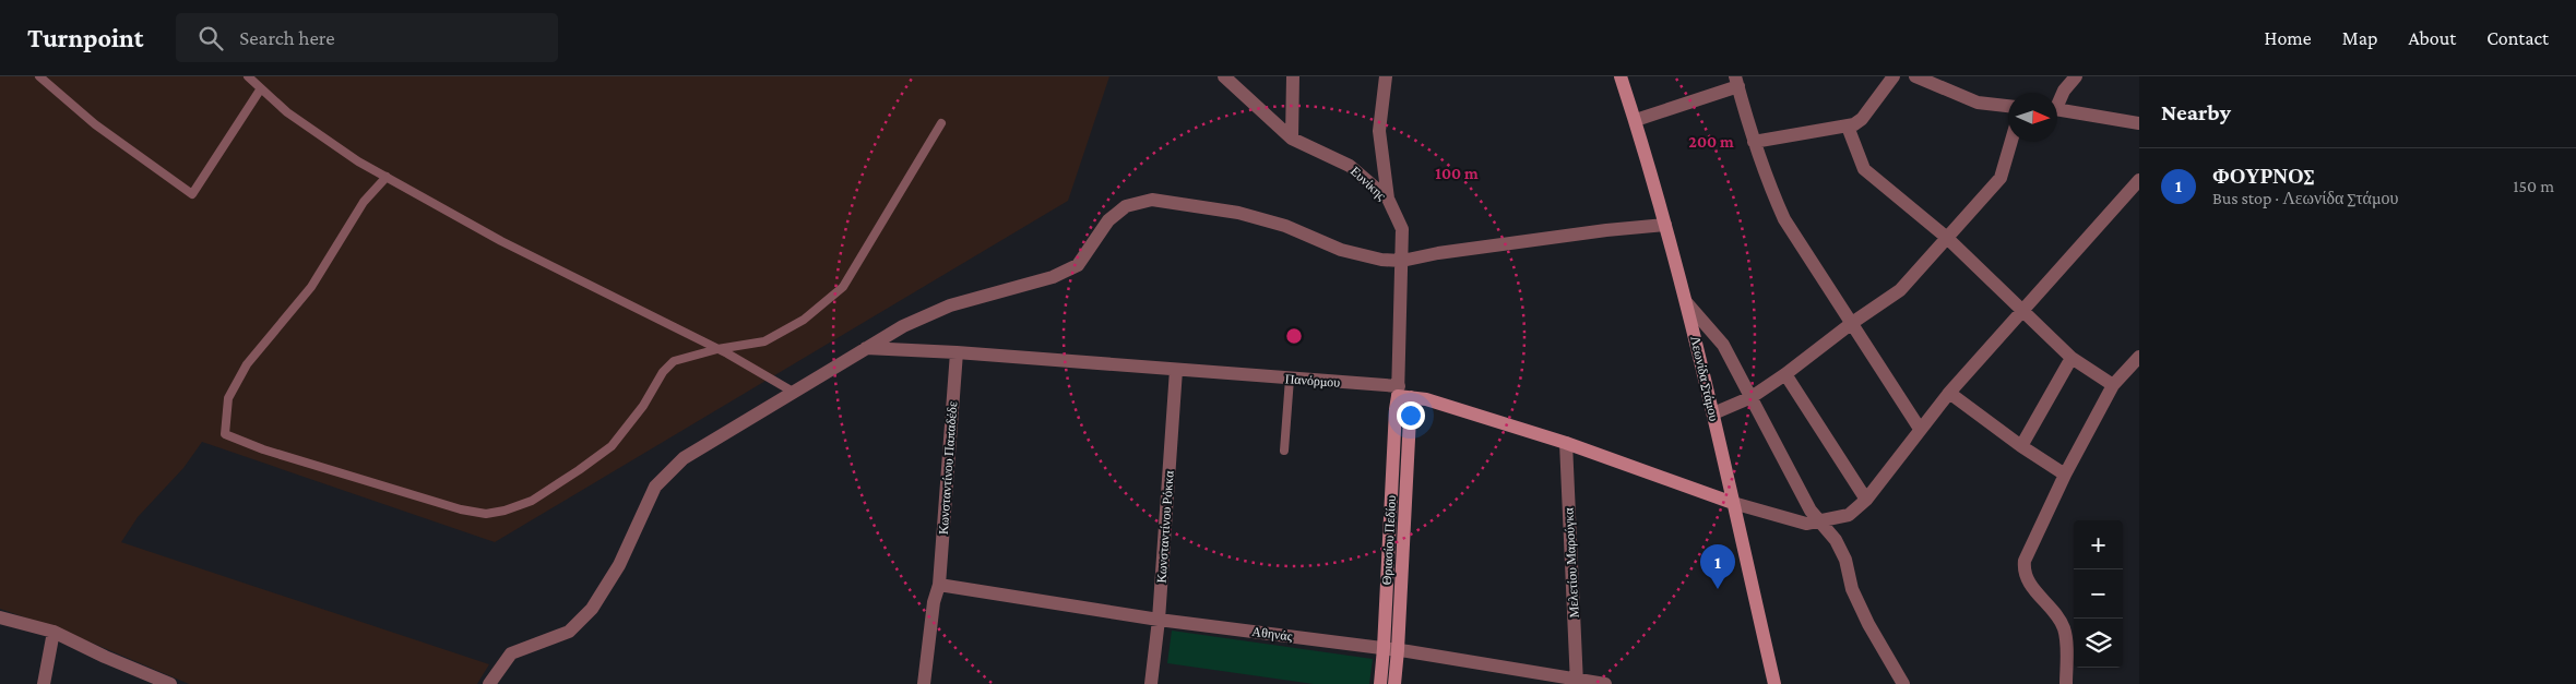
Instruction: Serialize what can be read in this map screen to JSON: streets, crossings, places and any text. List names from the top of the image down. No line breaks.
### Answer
{"streets":{"main road":["Λεωνίδα Στάμου","Πανόρμου","Θριασίου Πεδίου"],"street":["Ευνίκης","Κωνσταντίνου Παπαδέδε","Κωνσταντίνου Ρόκκα","Μελετίου Μαρούγκα","Αθηνάς"]},"crossings":[["Ευνίκης","Πανόρμου"],["Ευνίκης","Θριασίου Πεδίου"],["Λεωνίδα Στάμου","Πανόρμου"],["Πανόρμου","Κωνσταντίνου Παπαδέδε"],["Πανόρμου","Κωνσταντίνου Ρόκκα"],["Πανόρμου","Θριασίου Πεδίου"],["Πανόρμου","Μελετίου Μαρούγκα"],["Κωνσταντίνου Παπαδέδε","Αθηνάς"],["Κωνσταντίνου Ρόκκα","Αθηνάς"],["Θριασίου Πεδίου","Αθηνάς"],["Μελετίου Μαρούγκα","Αθηνάς"]],"north":"right","page":{"header":"Turnpoint","search":"Search here","nav":["Home","Map","About","Contact"],"heading":"Nearby","list":[{"mark":"1","name":"ΦΟΥΡΝΟΣ","note":"Bus stop · Λεωνίδα Στάμου","value":"150 m"}],"map_buttons":["+","−"],"pins":"1"},"rings":["200 m","100 m"]}
